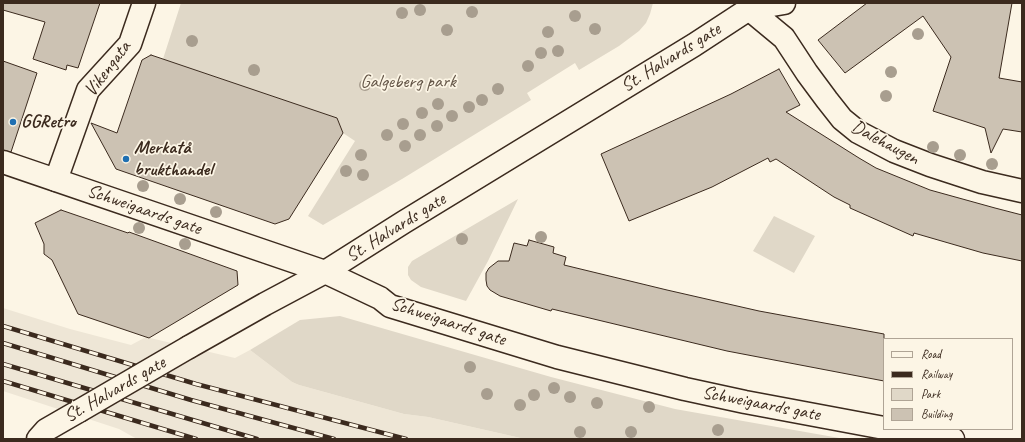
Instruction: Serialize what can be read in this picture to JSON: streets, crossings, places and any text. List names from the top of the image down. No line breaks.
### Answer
{"streets":{"street":["St. Halvards gate","Vikengata","Dalehaugen","Schweigaards gate"]},"crossings":[["St. Halvards gate","Dalehaugen"],["St. Halvards gate","Schweigaards gate"],["Vikengata","Schweigaards gate"]],"parks":["Galgeberg park"],"places":["GGRetro","Merkatå brukthandel"],"legend":["Road","Railway","Park","Building"]}
